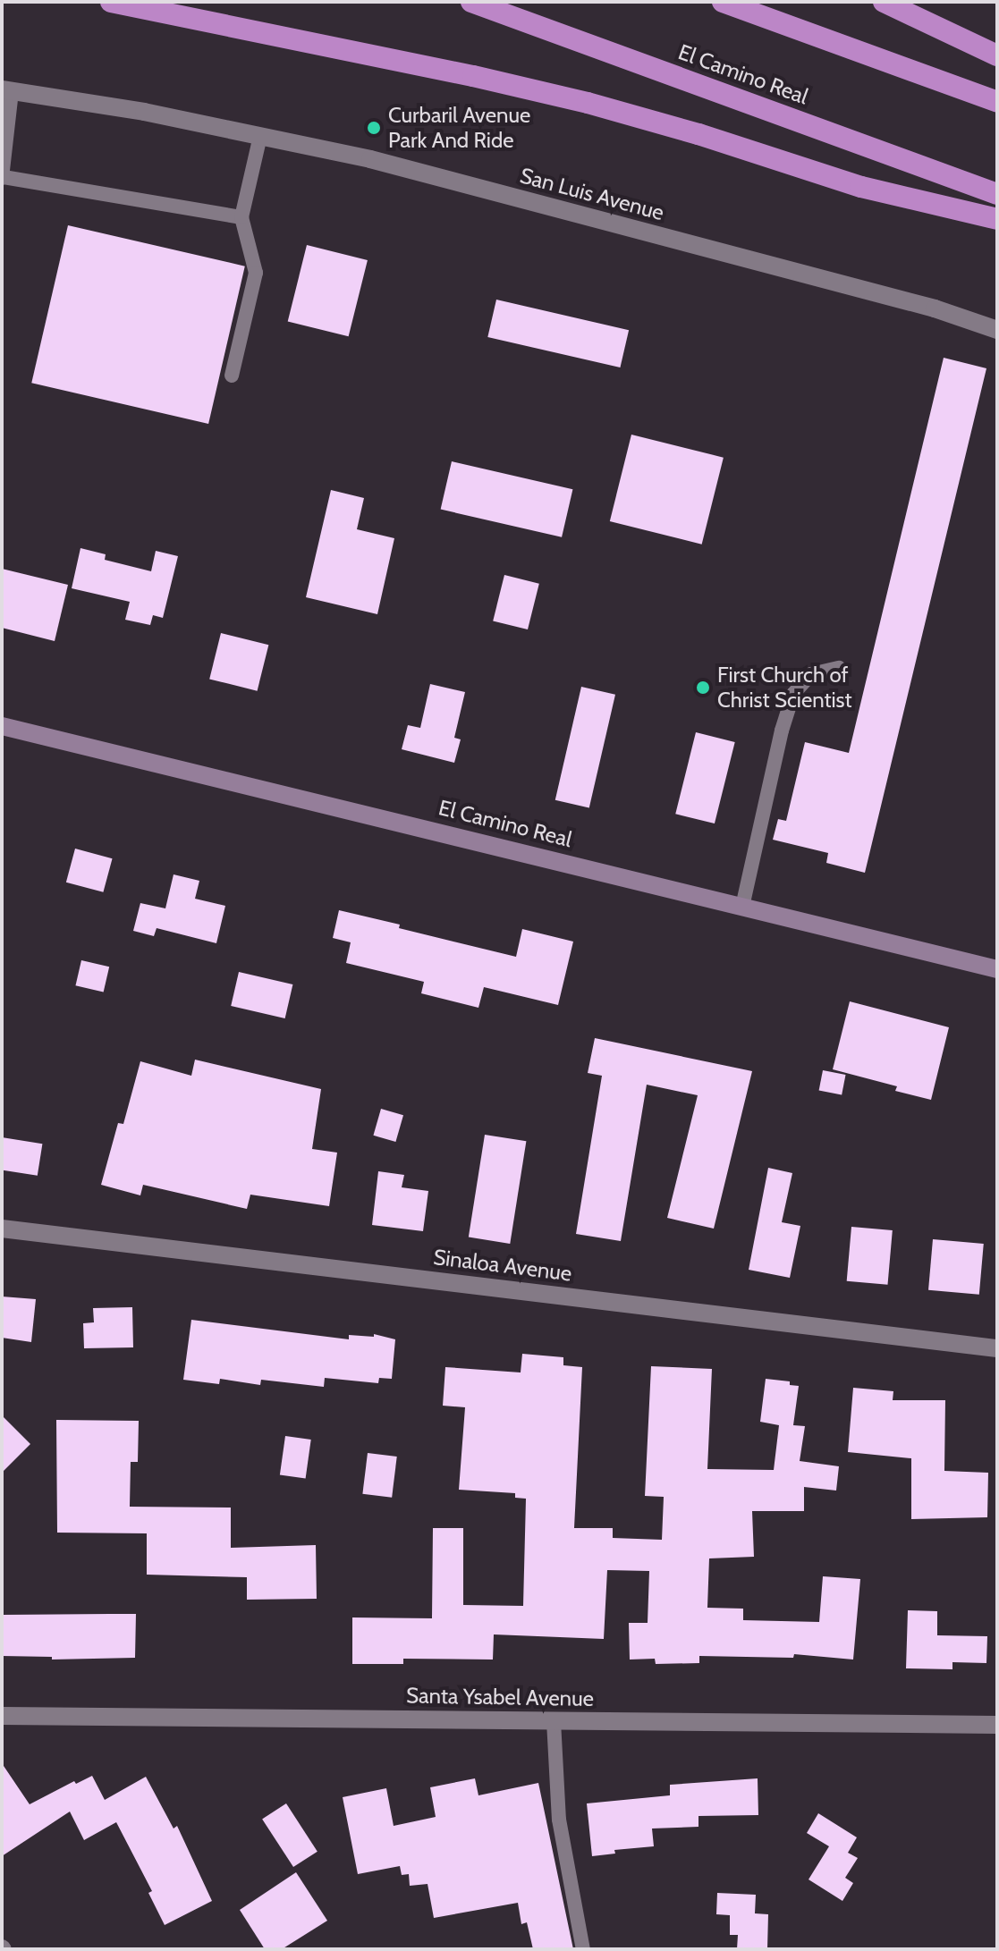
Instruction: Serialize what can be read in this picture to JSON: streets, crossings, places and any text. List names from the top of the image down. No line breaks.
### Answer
{"streets":{"highway":["El Camino Real"],"street":["San Luis Avenue","Sinaloa Avenue","Santa Ysabel Avenue"]},"places":["Curbaril Avenue Park And Ride","First Church of Christ Scientist"]}
